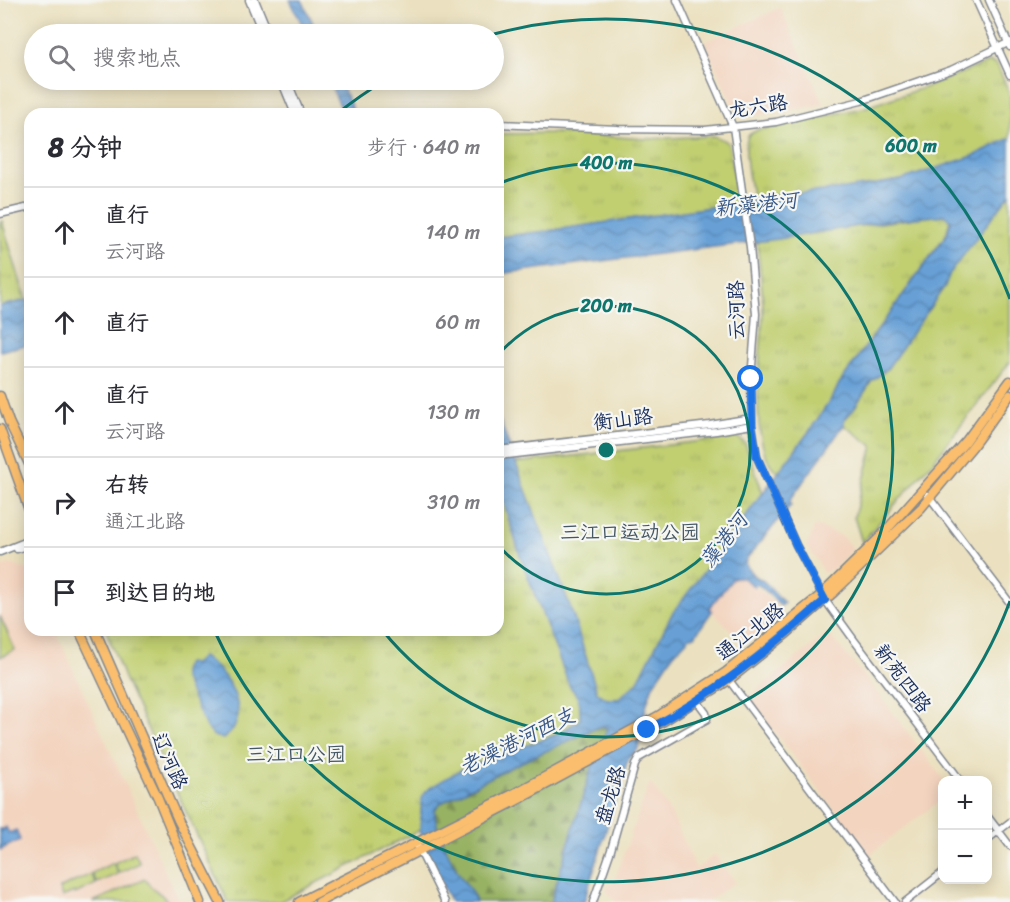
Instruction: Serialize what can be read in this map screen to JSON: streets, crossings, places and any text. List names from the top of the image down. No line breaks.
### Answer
{"streets":{"main road":["通江北路","辽河路"],"street":["龙六路","云河路","衡山路","新苑四路","盘龙路"]},"crossings":[["龙六路","云河路"],["云河路","衡山路"],["云河路","通江北路"],["云河路","新苑四路"],["通江北路","新苑四路"],["通江北路","盘龙路"]],"water":["新藻港河","藻港河","老澡港河西支"],"parks":["三江口运动公园","三江口公园"],"page":{"search":"搜索地点","heading":["8 分钟","步行 · 640 m"],"list":[["直行","云河路","140 m"],["直行","60 m"],["直行","云河路","130 m"],["右转","通江北路","310 m"],"到达目的地"],"map_buttons":["+","−"]},"rings":["600 m","400 m","200 m"]}
